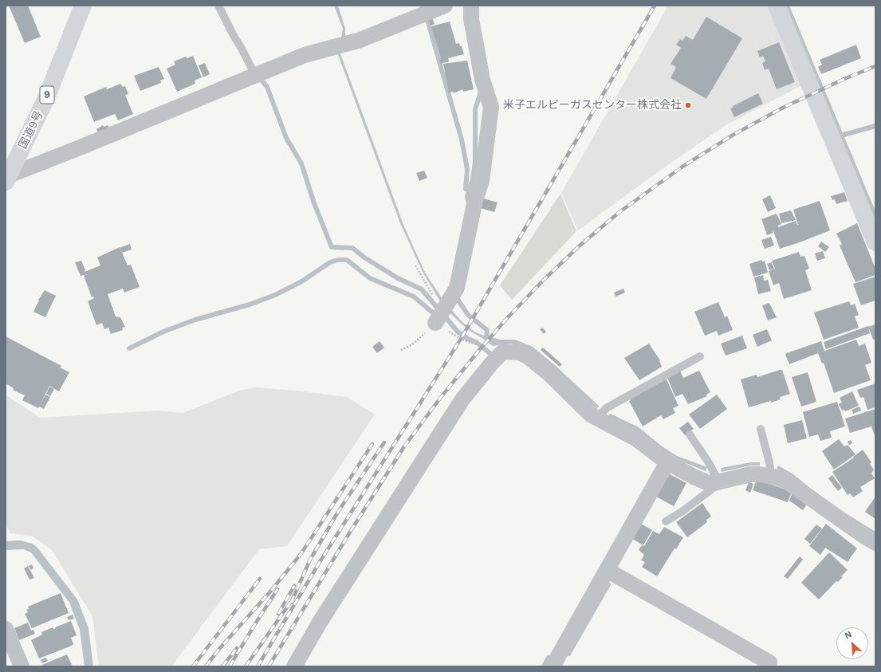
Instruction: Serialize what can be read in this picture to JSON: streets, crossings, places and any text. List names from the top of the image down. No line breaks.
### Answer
{"streets":{"main road":["9","国道9号"]},"places":["米子エルピーガスセンター株式会社"],"north":"top left"}
